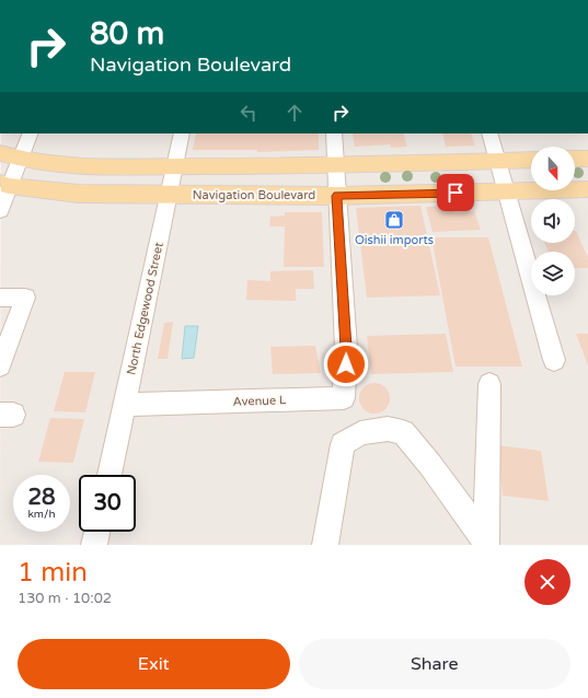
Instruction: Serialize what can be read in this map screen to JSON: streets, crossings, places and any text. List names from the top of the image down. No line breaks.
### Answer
{"streets":{"main road":["Navigation Boulevard"],"street":["North Edgewood Street","Avenue L"]},"crossings":[["Navigation Boulevard","North Edgewood Street"],["Navigation Boulevard","Avenue L"],["North Edgewood Street","Avenue L"]],"places":{"shop":["Oishii imports"]},"north":"bottom","page":{"turn":["80 m","Navigation Boulevard"],"speed":"28 km/h","limit":"30","heading":["1 min","130 m · 10:02"],"buttons":["Exit","Share"]}}
